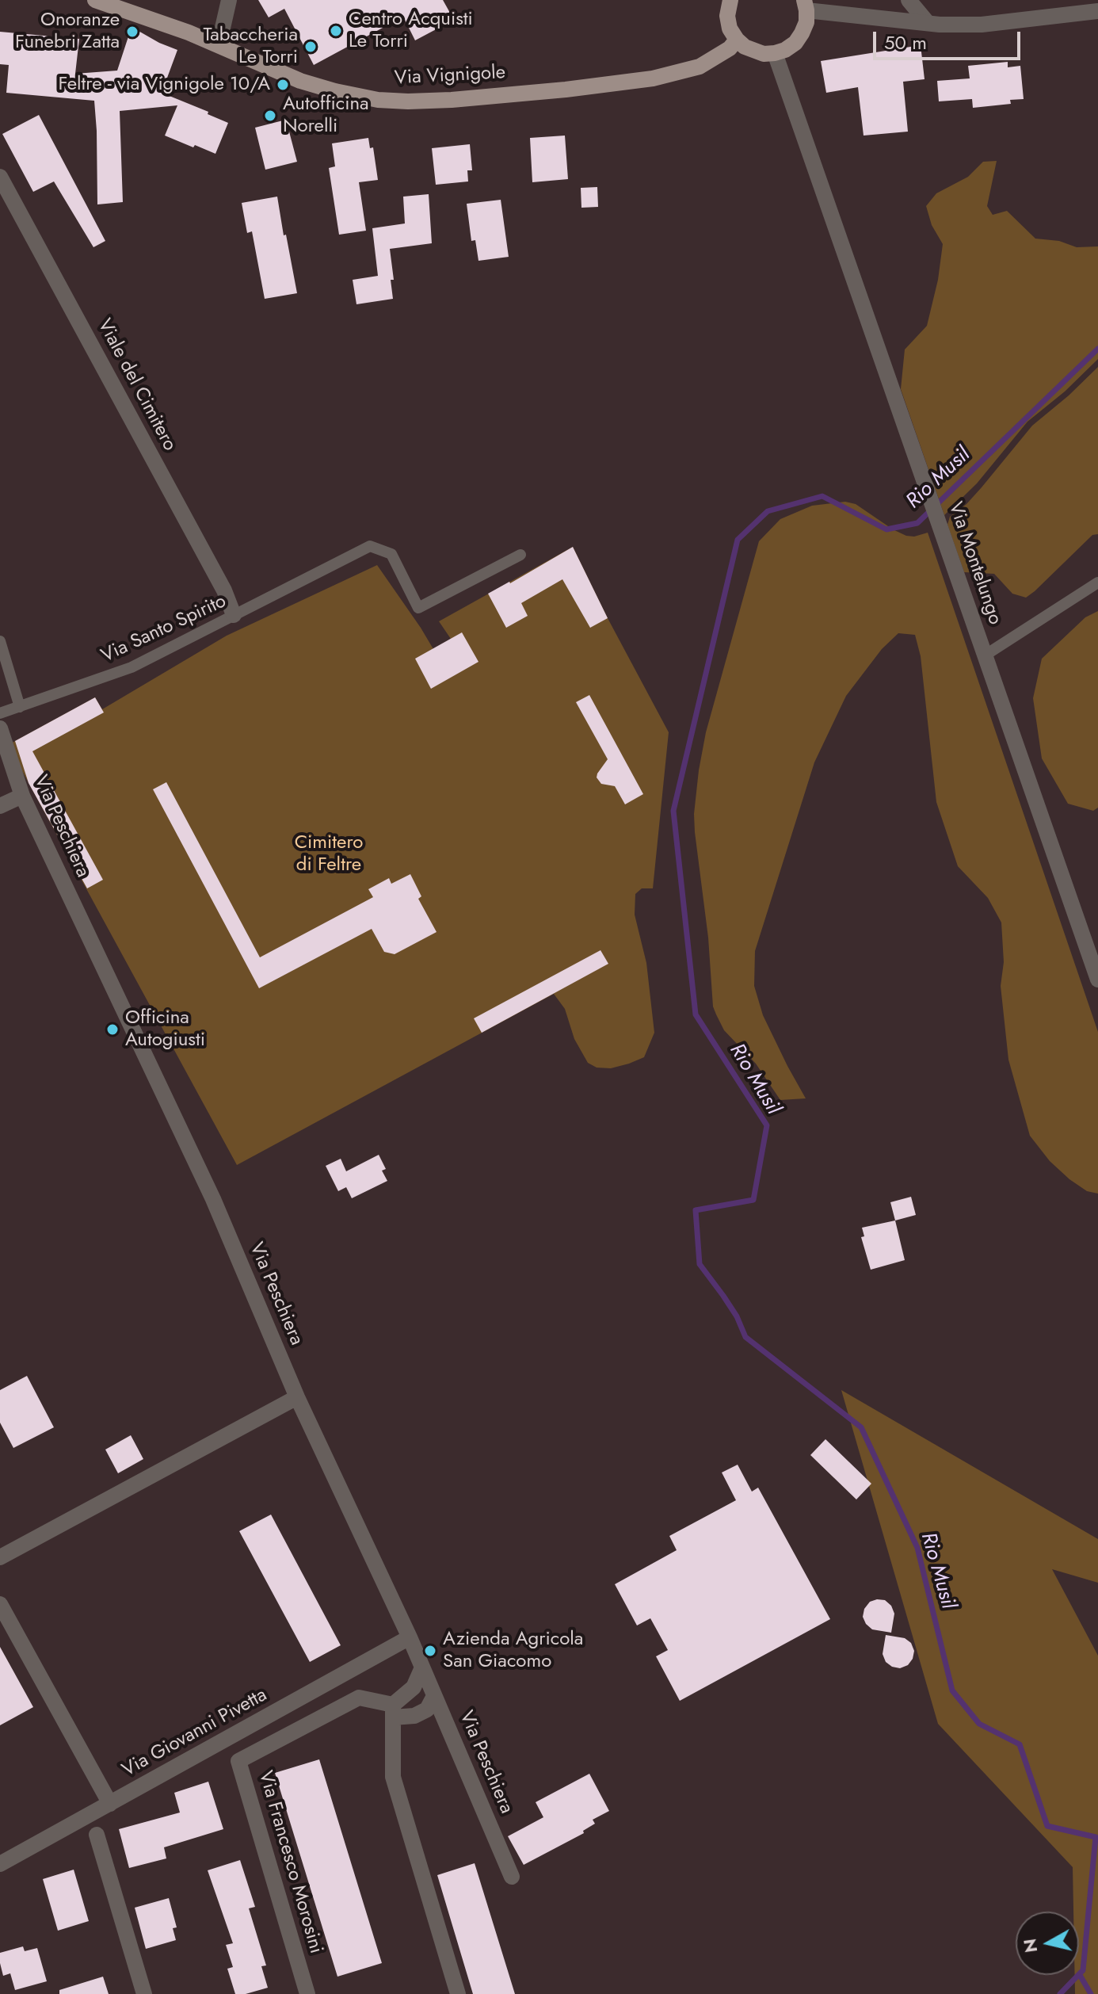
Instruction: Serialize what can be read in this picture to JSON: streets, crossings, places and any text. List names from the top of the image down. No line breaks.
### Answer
{"streets":{"main road":["Via Vignigole"],"street":["Viale del Cimitero","Via Montelungo","Via Peschiera","Via Giovanni Pivetta","Via Francesco Morosini"],"lane":["Via Santo Spirito"]},"crossings":[["Viale del Cimitero","Via Santo Spirito"],["Via Peschiera","Via Giovanni Pivetta"]],"water":["Rio Musil"],"parks":["Cimitero di Feltre"],"places":["Centro Acquisti Le Torri","Onoranze Funebri Zatta","Tabaccheria Le Torri","Feltre - via Vignigole 10/A","Autofficina Norelli","Officina Autogiusti","Azienda Agricola San Giacomo"],"scale_bar":"50 m","north":"left"}
